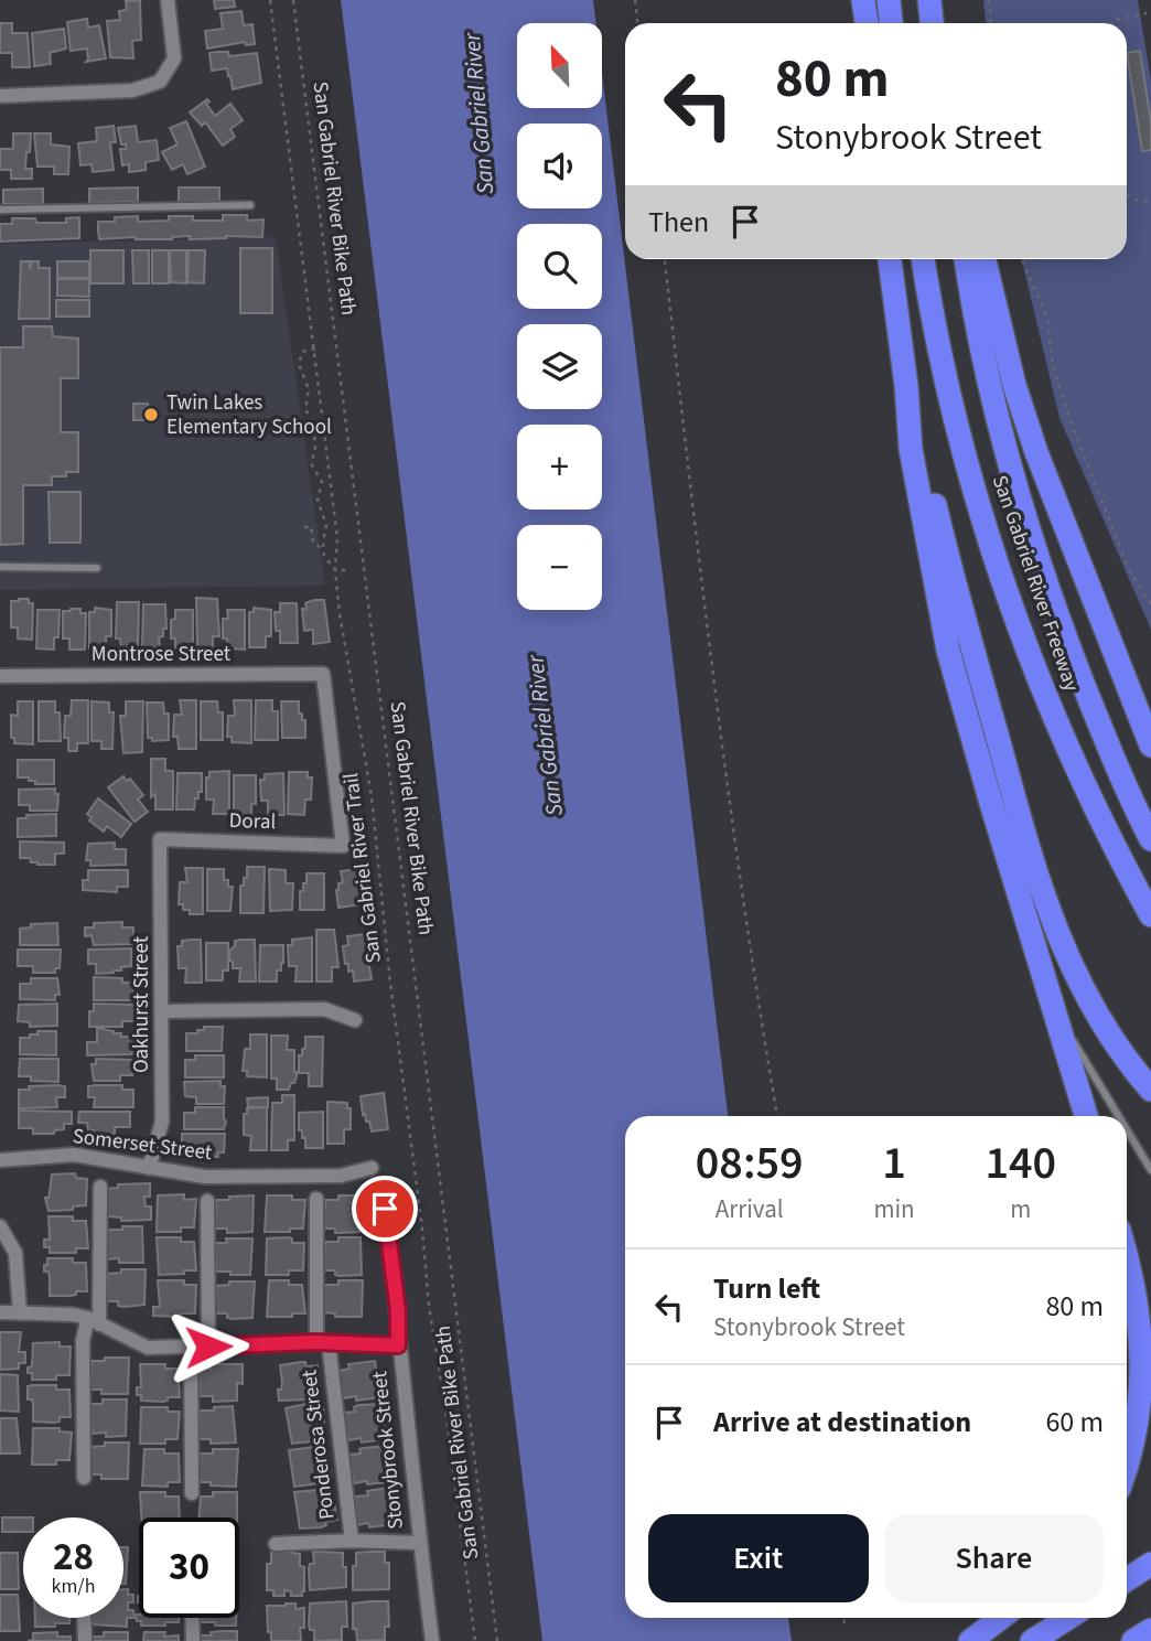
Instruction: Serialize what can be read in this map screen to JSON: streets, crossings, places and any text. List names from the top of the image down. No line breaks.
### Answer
{"streets":{"highway":["San Gabriel River Freeway"],"street":["Montrose Street","Doral","Oakhurst Street","Somerset Street","Ponderosa Street","Stonybrook Street"],"path":["San Gabriel River Bike Path","San Gabriel River Trail"]},"crossings":[["Montrose Street","Doral"],["Doral","Oakhurst Street"],["Oakhurst Street","Somerset Street"]],"water":["San Gabriel River"],"places":["Twin Lakes Elementary School"],"north":"top left","page":{"map_buttons":["+","−"],"turn":["80 m","Stonybrook Street"],"then":"Then","eta":["08:59","Arrival","1","min","140","m"],"list":[{"name":"Turn left","note":"Stonybrook Street","value":"80 m"},{"name":"Arrive at destination","value":"60 m"}],"buttons":["Exit","Share"],"speed":"28 km/h","limit":"30"}}
